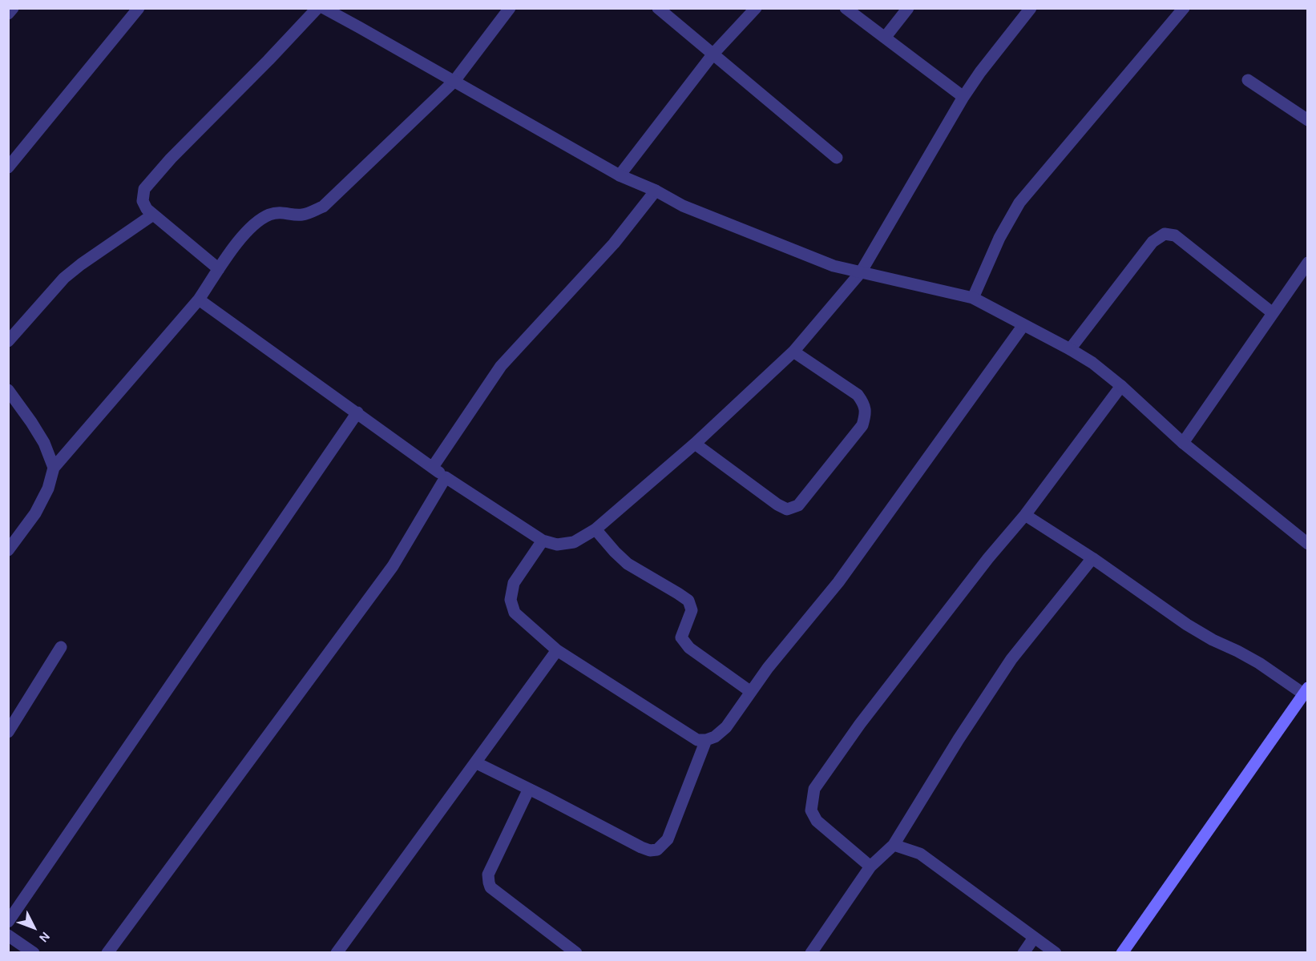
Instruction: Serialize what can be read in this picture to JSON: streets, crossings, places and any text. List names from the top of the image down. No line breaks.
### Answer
{"north":"bottom right"}
